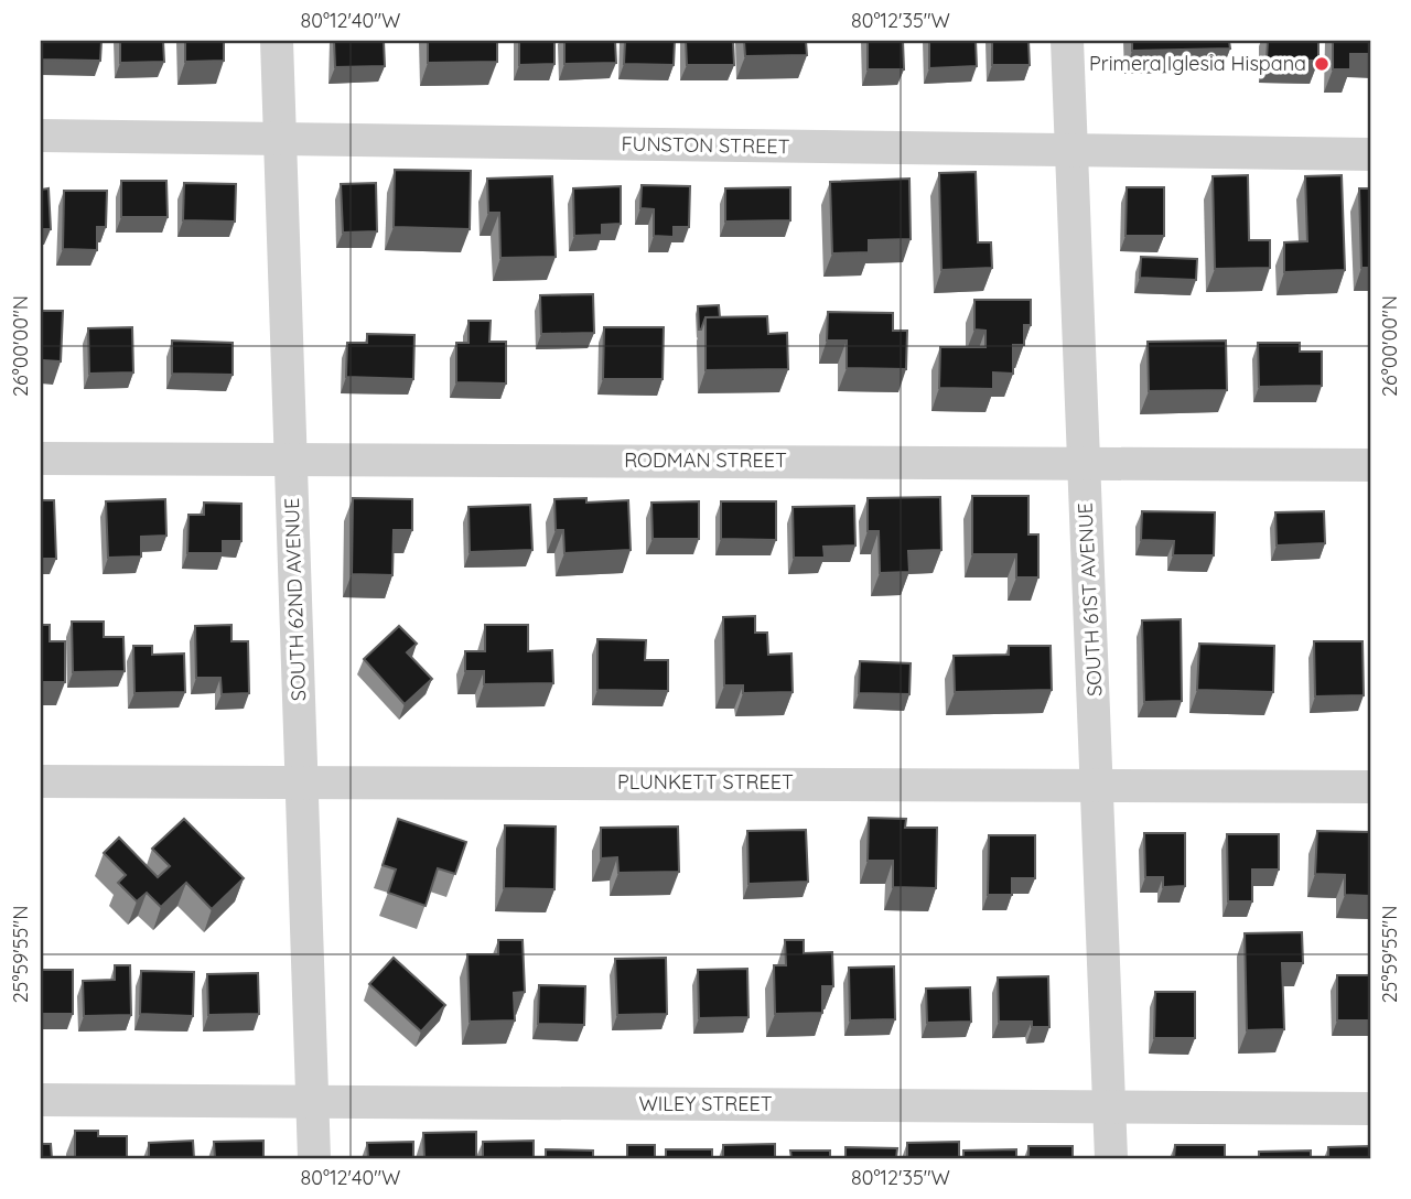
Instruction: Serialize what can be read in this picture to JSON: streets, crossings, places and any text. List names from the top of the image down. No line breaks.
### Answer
{"streets":{"street":["FUNSTON STREET","RODMAN STREET","SOUTH 62ND AVENUE","SOUTH 61ST AVENUE","PLUNKETT STREET","WILEY STREET"]},"crossings":[["FUNSTON STREET","SOUTH 62ND AVENUE"],["FUNSTON STREET","SOUTH 61ST AVENUE"],["RODMAN STREET","SOUTH 62ND AVENUE"],["RODMAN STREET","SOUTH 61ST AVENUE"],["SOUTH 62ND AVENUE","PLUNKETT STREET"],["SOUTH 62ND AVENUE","WILEY STREET"],["SOUTH 61ST AVENUE","PLUNKETT STREET"],["SOUTH 61ST AVENUE","WILEY STREET"]],"places":["Primera Iglesia Hispana"],"coordinates":["80°12'40\"W","80°12'35\"W","26°00'00\"N","25°59'55\"N"]}
